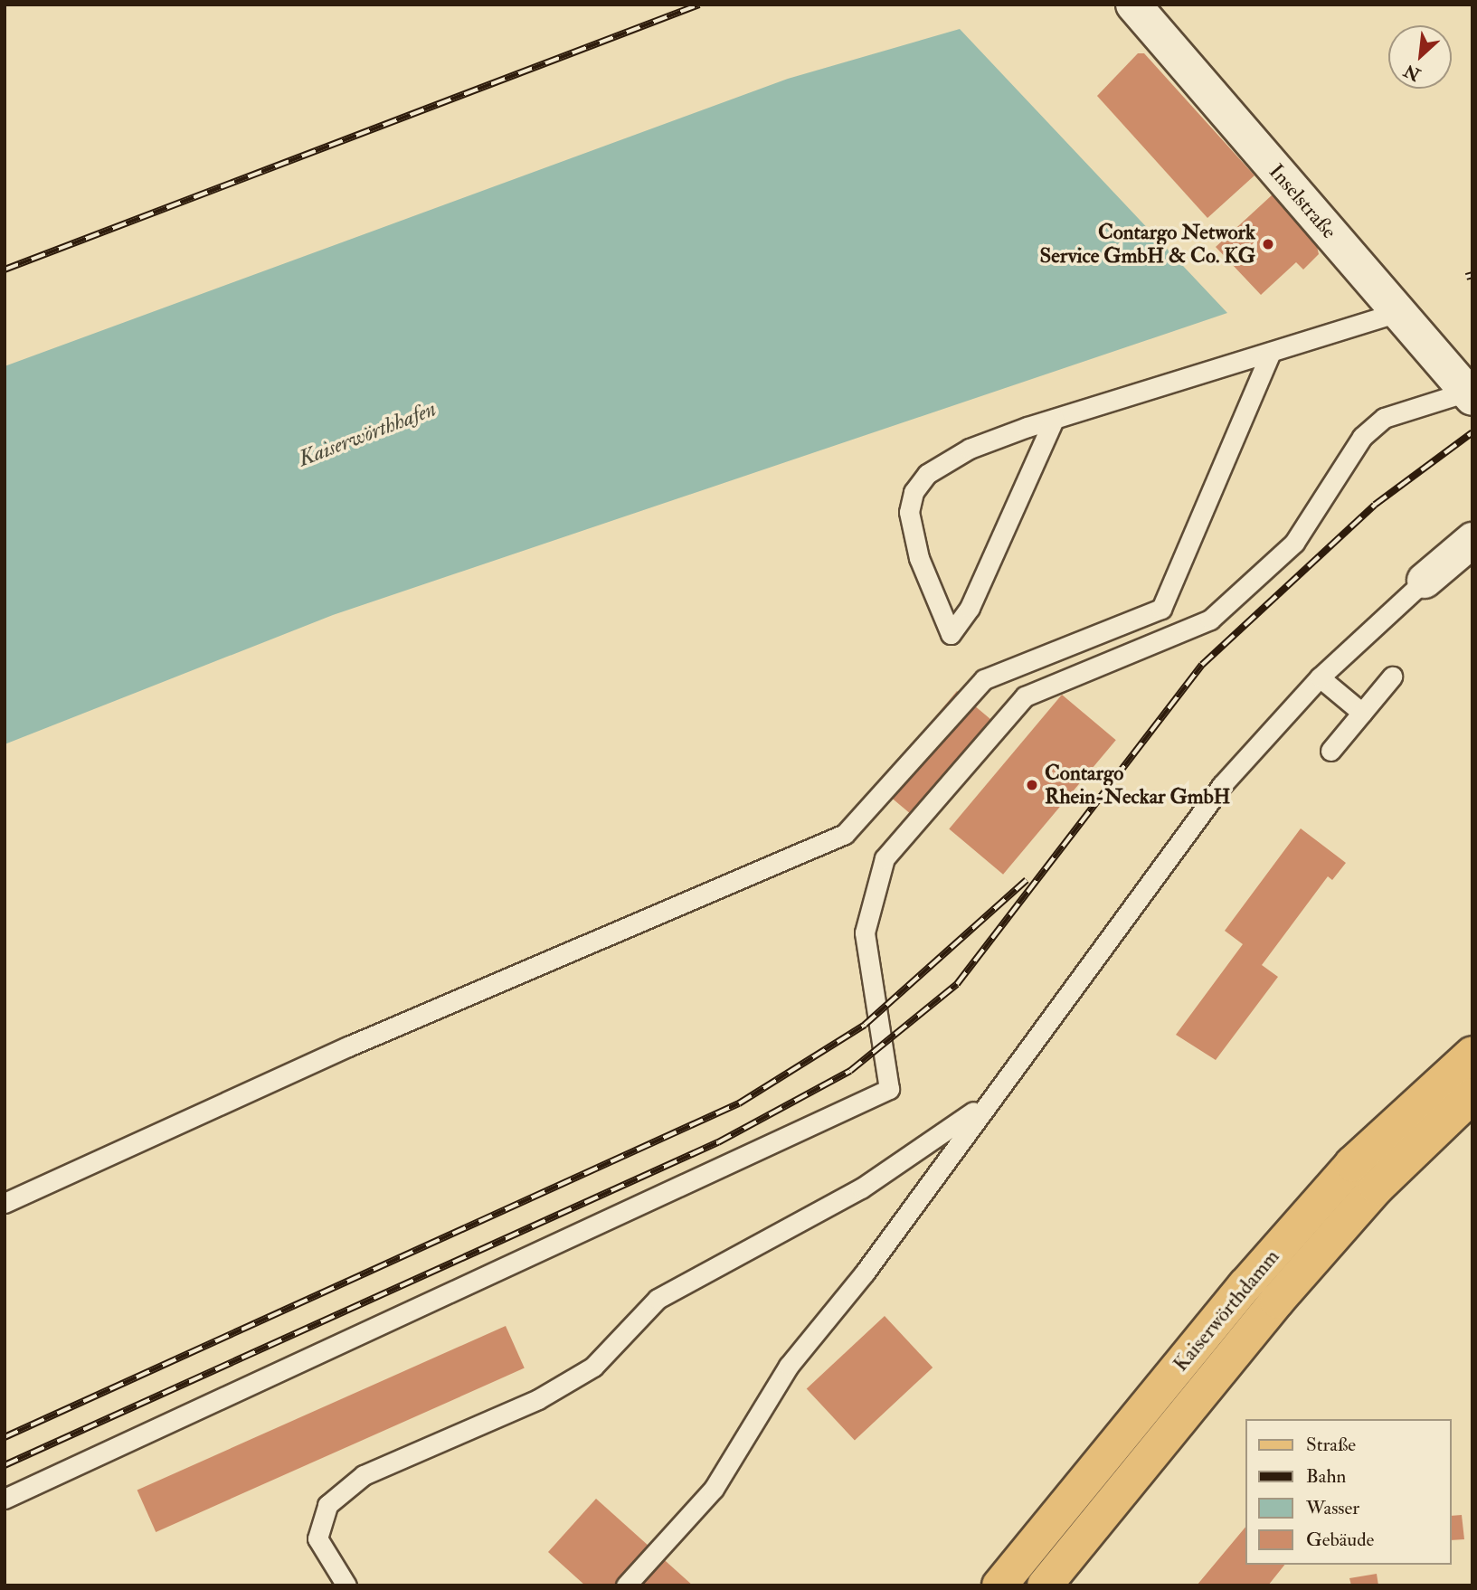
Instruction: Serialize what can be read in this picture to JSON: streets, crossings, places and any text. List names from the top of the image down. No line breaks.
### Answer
{"streets":{"main road":["Kaiserwörthdamm"],"street":["Inselstraße"]},"water":["Kaiserwörthhafen"],"places":["Contargo Network Service GmbH & Co. KG","Contargo Rhein-Neckar GmbH"],"legend":["Straße","Bahn","Wasser","Gebäude"],"north":"bottom left"}
